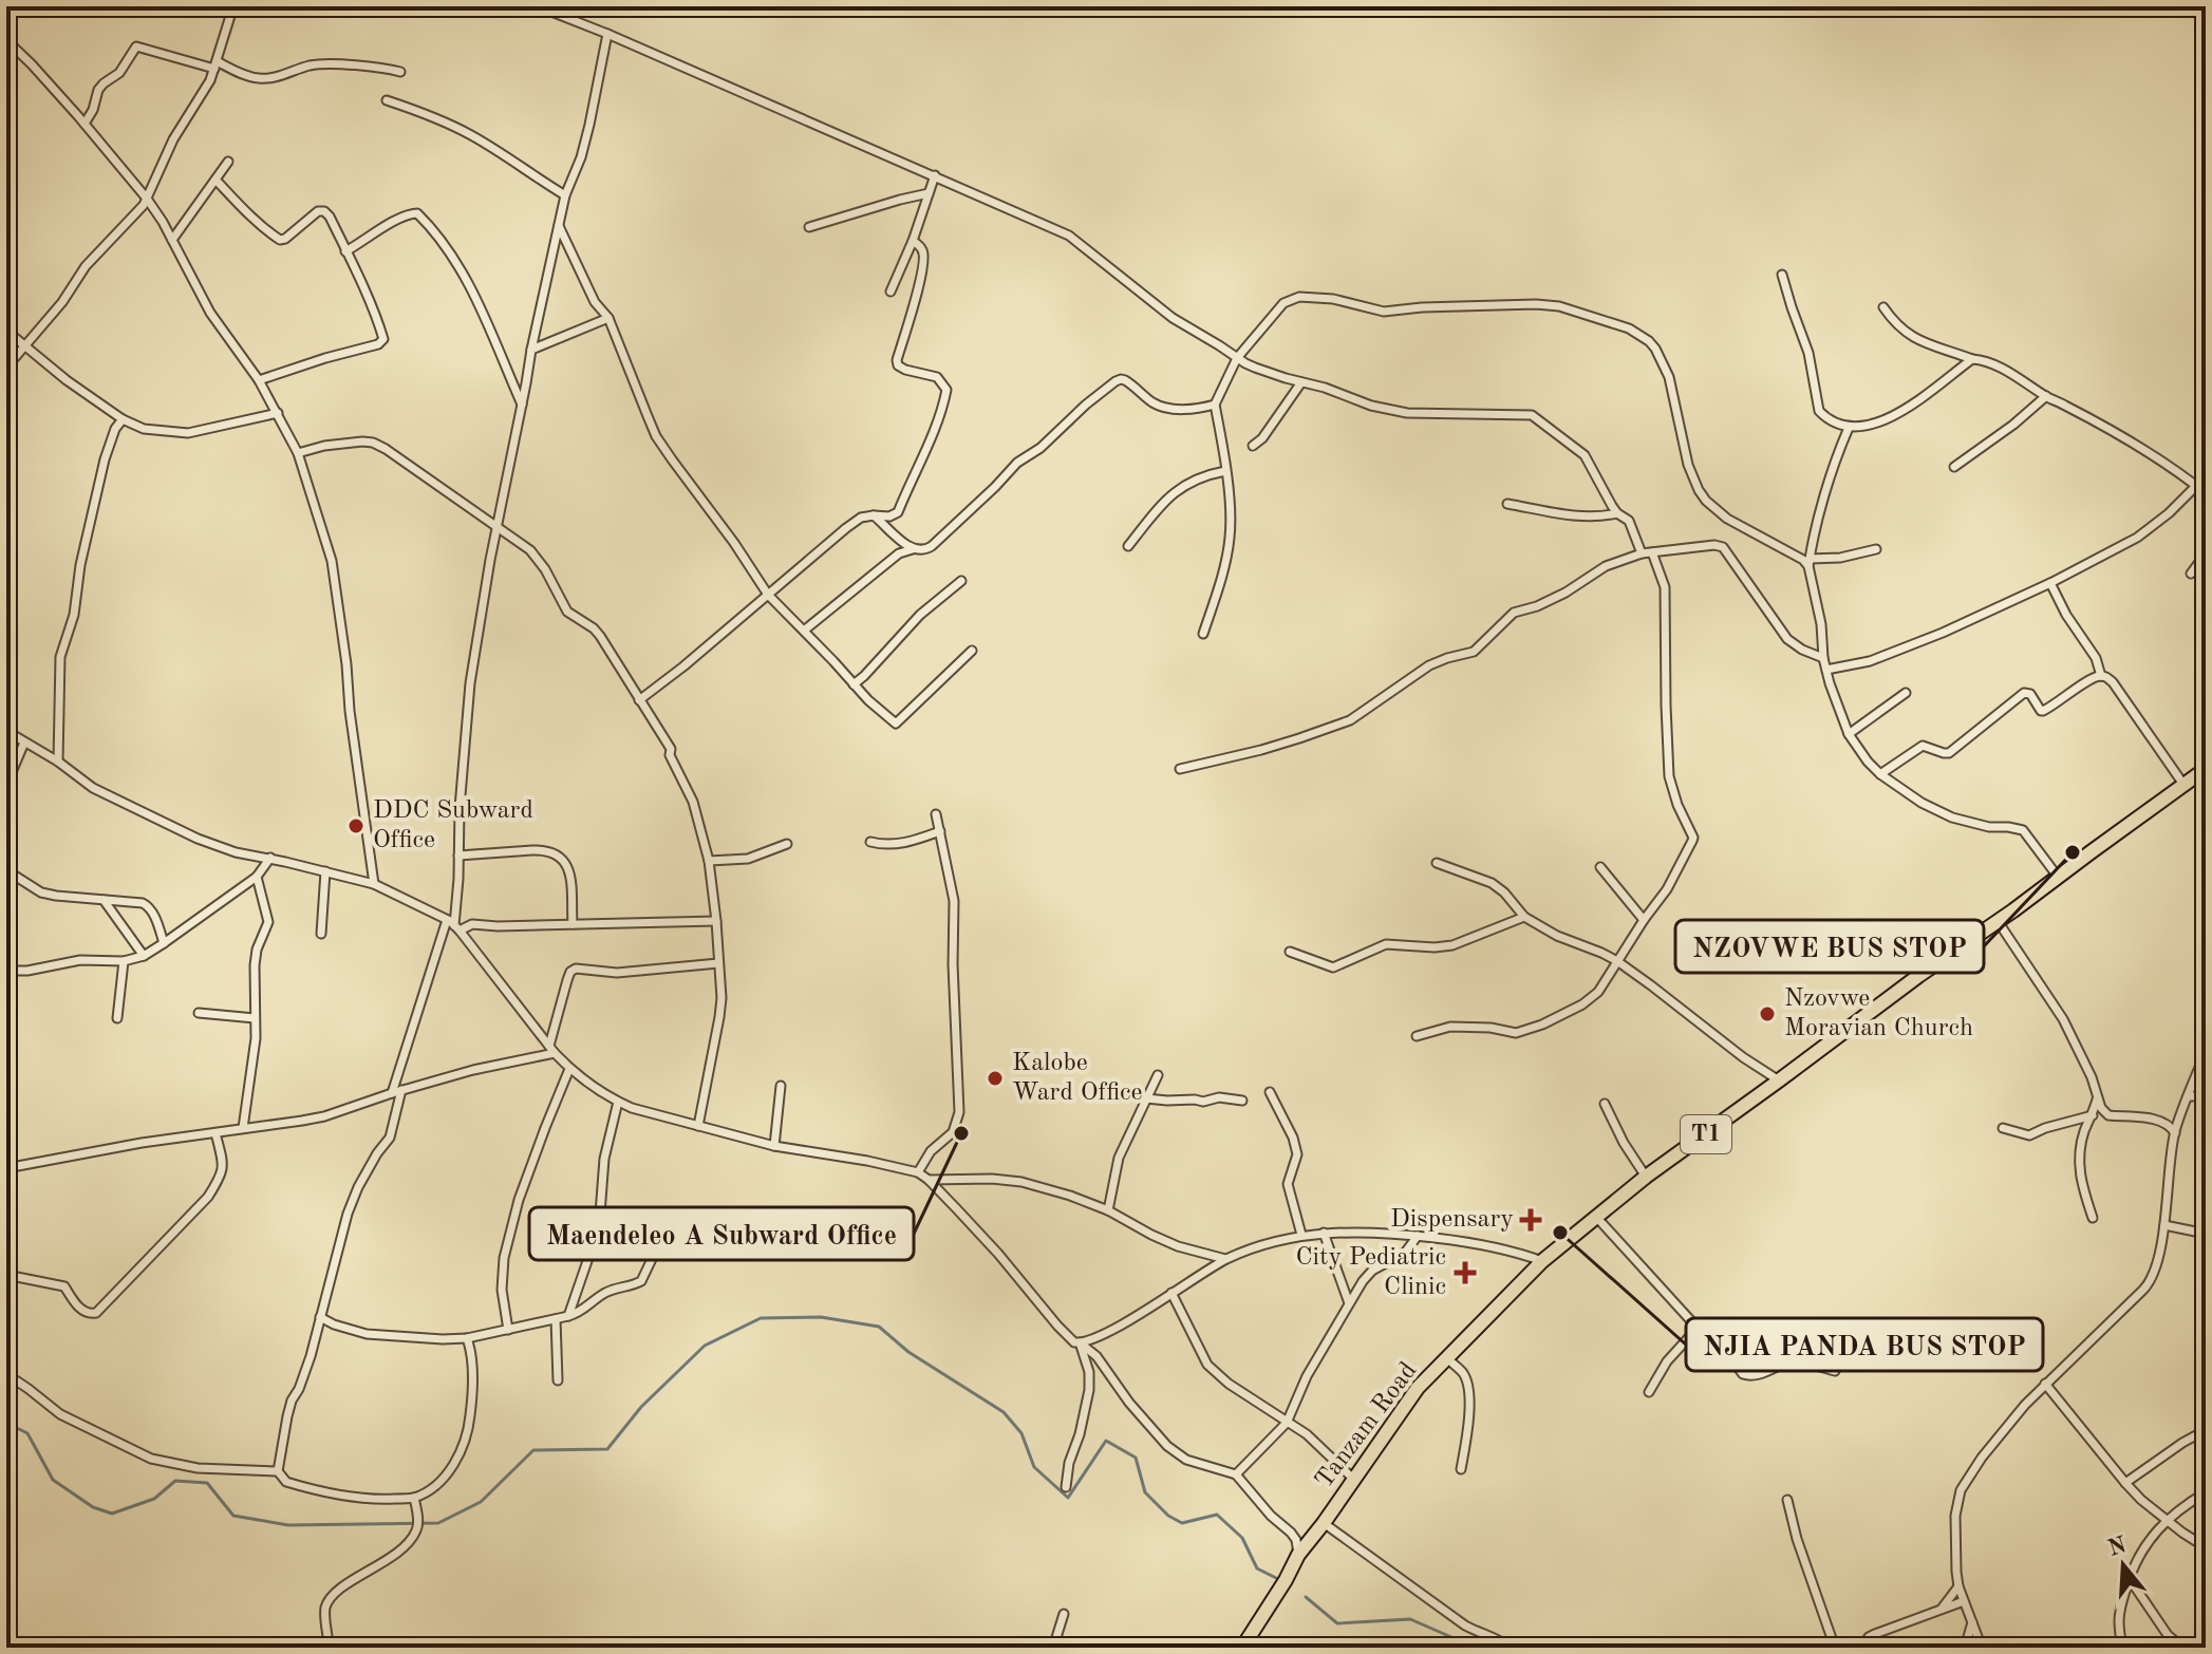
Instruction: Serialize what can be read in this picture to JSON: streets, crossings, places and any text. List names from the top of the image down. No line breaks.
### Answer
{"streets":{"highway":["T1","Tanzam Road"]},"places":{"other":["DDC Subward Office","NZOVWE BUS STOP","Nzovwe Moravian Church","Kalobe Ward Office","Maendeleo A Subward Office","NJIA PANDA BUS STOP"],"health":["Dispensary","City Pediatric Clinic"]},"north":"top"}
